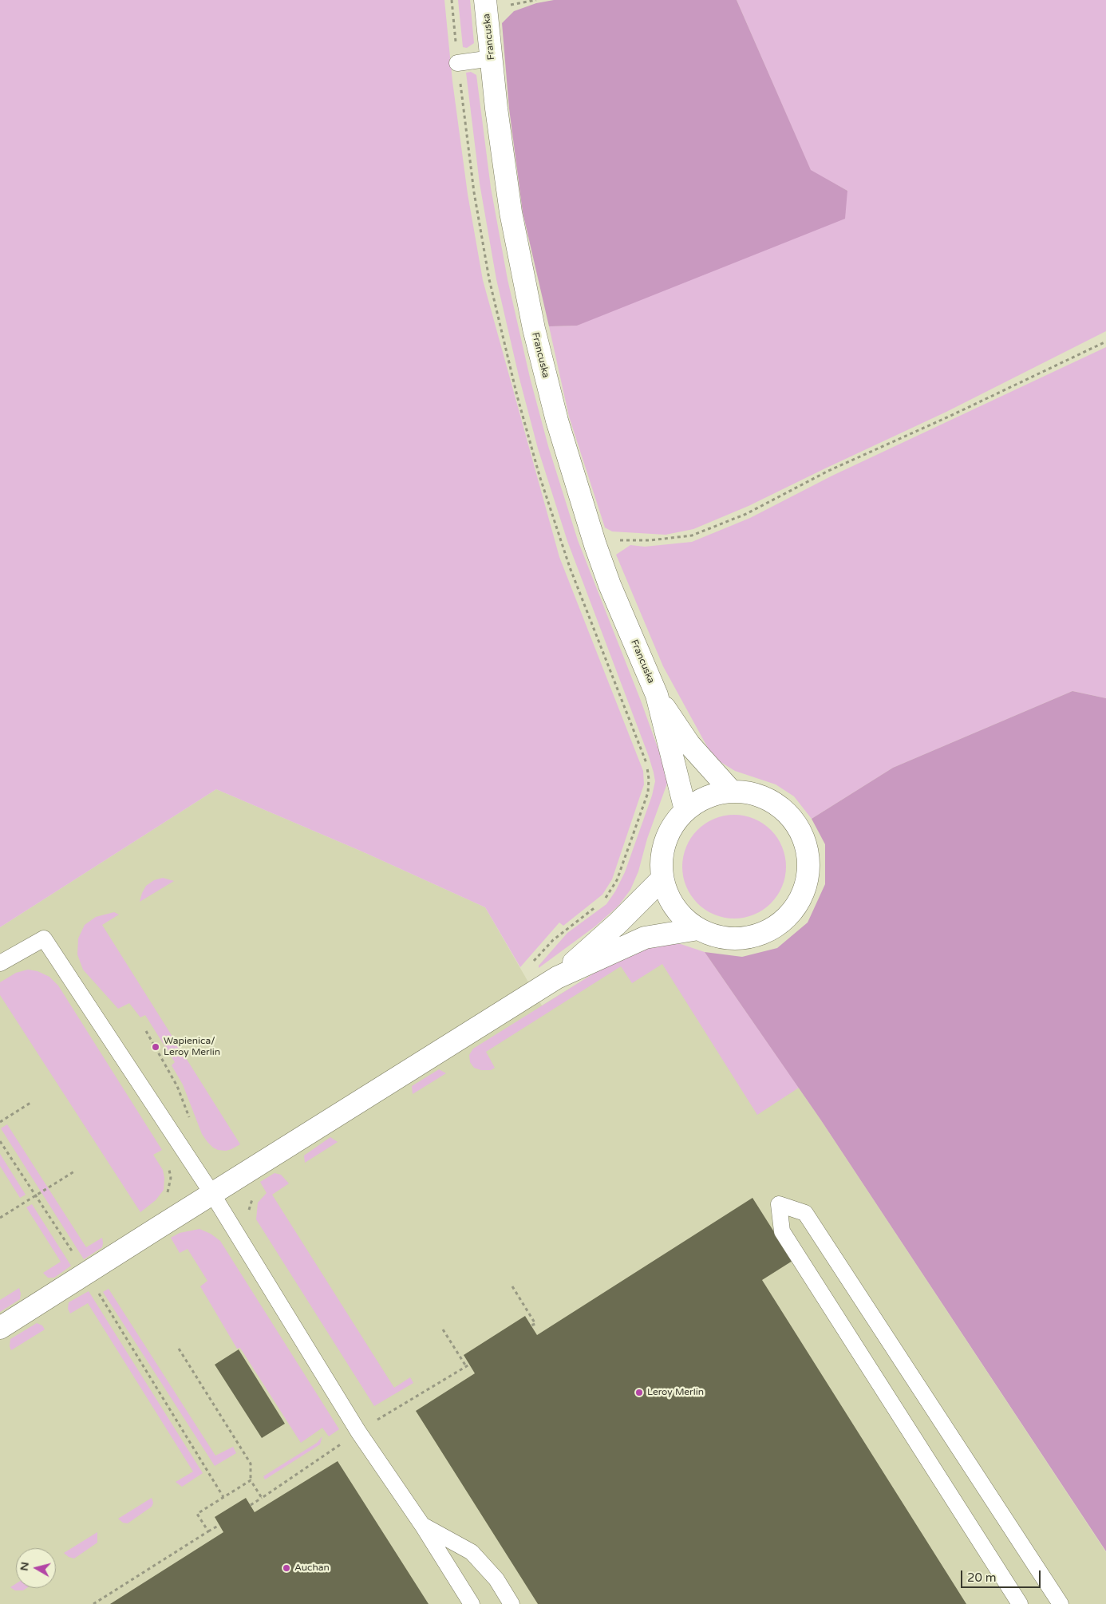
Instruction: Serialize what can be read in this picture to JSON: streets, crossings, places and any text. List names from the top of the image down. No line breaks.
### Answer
{"streets":{"street":["Francuska"]},"places":["Wapienica/ Leroy Merlin","Leroy Merlin","Auchan"],"scale_bar":"20 m","north":"left"}
